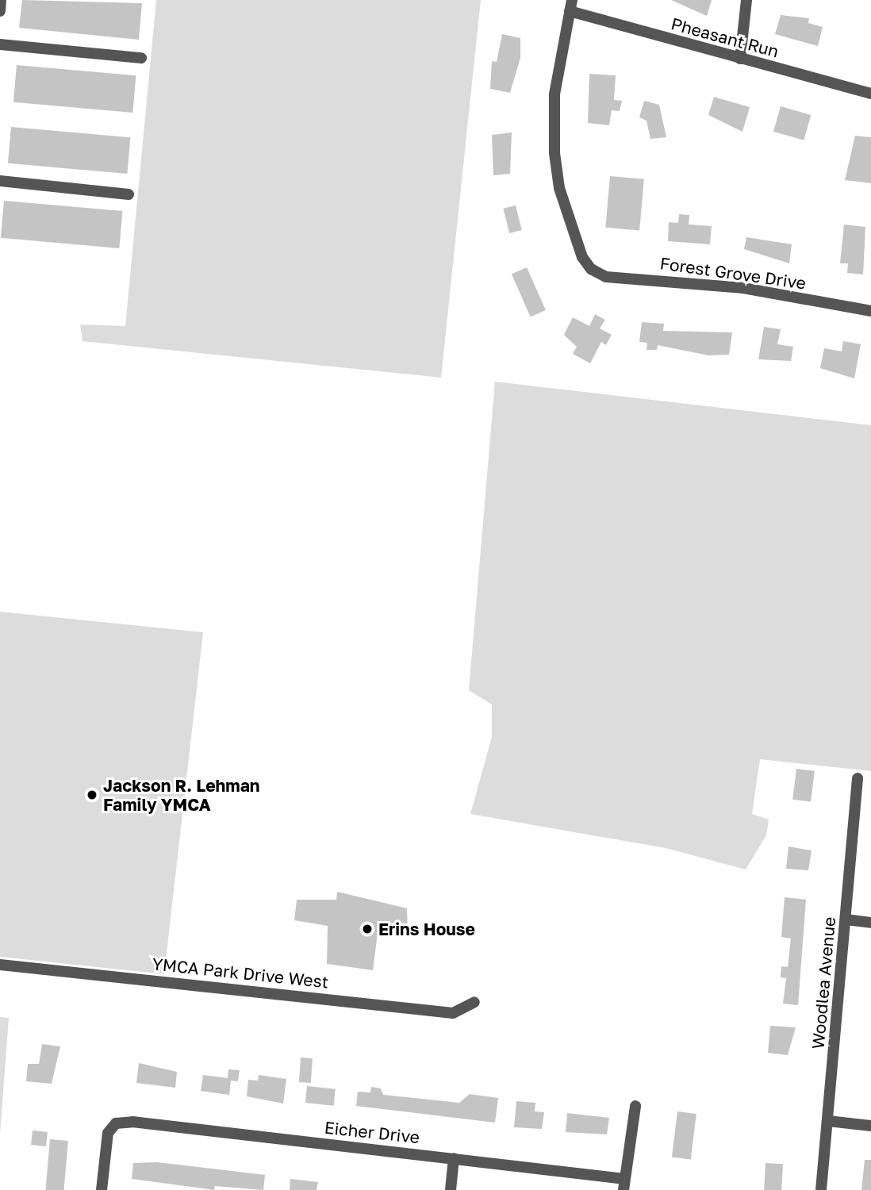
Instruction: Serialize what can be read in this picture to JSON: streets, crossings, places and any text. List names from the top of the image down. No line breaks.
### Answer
{"streets":{"street":["Pheasant Run","Forest Grove Drive","YMCA Park Drive West","Woodlea Avenue","Eicher Drive"]},"crossings":[["Pheasant Run","Forest Grove Drive"]],"places":["Jackson R. Lehman Family YMCA","Erins House"]}
